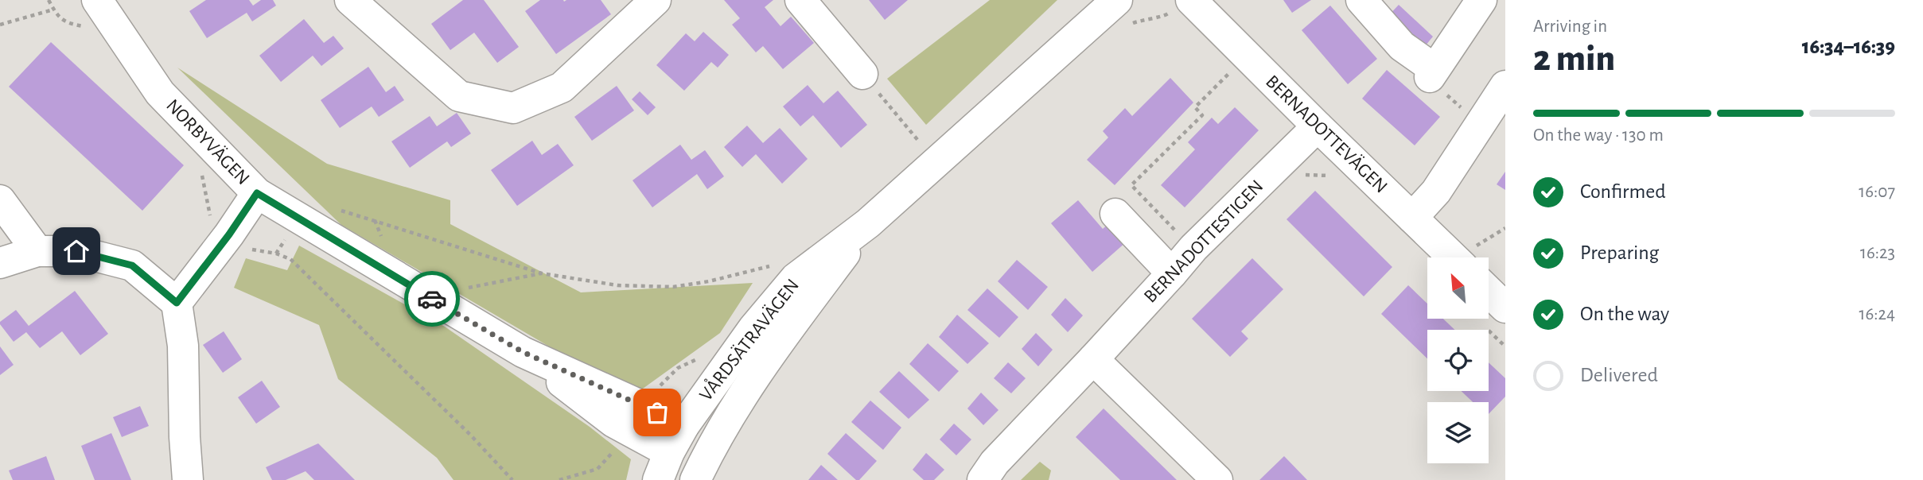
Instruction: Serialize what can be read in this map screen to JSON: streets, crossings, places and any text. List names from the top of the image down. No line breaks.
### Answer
{"streets":{"street":["BERNADOTTEVÄGEN","NORBYVÄGEN","BERNADOTTESTIGEN","VÅRDSÄTRAVÄGEN"]},"crossings":[["BERNADOTTEVÄGEN","BERNADOTTESTIGEN"],["NORBYVÄGEN","VÅRDSÄTRAVÄGEN"]],"north":"top left","page":{"heading":["2 min","Arriving in","16:34–16:39"],"bar":"On the way · 130 m","list":[["Confirmed","16:07"],["Preparing","16:23"],["On the way","16:24"],"Delivered"]}}
